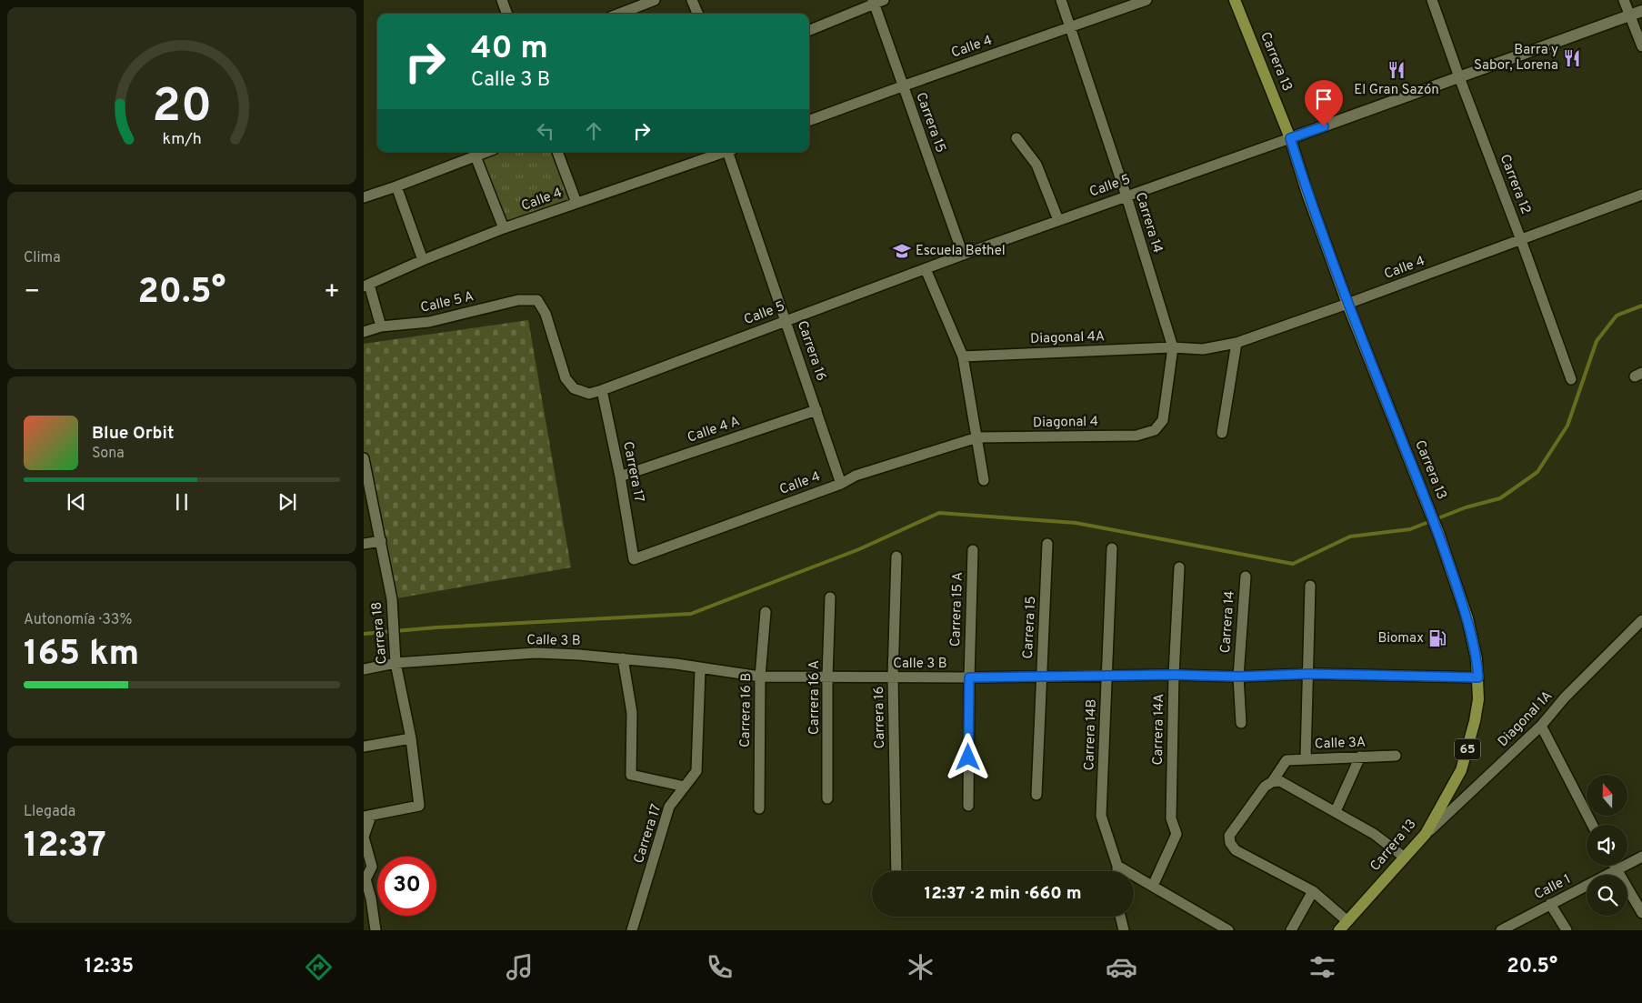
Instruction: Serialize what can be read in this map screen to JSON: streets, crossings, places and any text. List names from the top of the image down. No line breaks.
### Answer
{"streets":{"main road":["Carrera 13","65"],"street":["Calle 4","Carrera 15","Carrera 12","Calle 5","Carrera 14","Calle 5 A","Diagonal 4A","Carrera 16","Diagonal 4","Calle 4 A","Carrera 17","Carrera 15 A","Carrera 18","Calle 3 B","Carrera 16 A","Carrera 16 B","Diagonal 1A","Carrera 14A","Carrera 14B","Calle 3A","Calle 1"]},"crossings":[["Calle 4","Carrera 13"],["Calle 4","Carrera 15"],["Calle 4","Carrera 12"],["Calle 4","Carrera 14"],["Calle 4","Diagonal 4A"],["Calle 4","Carrera 16"],["Calle 4","Diagonal 4"],["Calle 4","Carrera 17"],["Carrera 13","Calle 5"],["Carrera 13","Calle 3 B"],["Carrera 13","Diagonal 1A"],["Carrera 15","Calle 5"],["Carrera 15","Calle 3 B"],["Carrera 12","Calle 5"],["Calle 5","Carrera 14"],["Calle 5","Calle 5 A"],["Calle 5","Carrera 16"],["Calle 5","Carrera 17"],["Carrera 14","Diagonal 4A"],["Carrera 14","Diagonal 4"],["Carrera 14","Calle 3 B"],["Carrera 16","Calle 4 A"],["Carrera 16","Calle 3 B"],["Calle 4 A","Carrera 17"],["Carrera 17","Calle 3 B"],["Carrera 15 A","Calle 3 B"],["Carrera 18","Calle 3 B"],["Calle 3 B","Carrera 16 A"],["Calle 3 B","Carrera 16 B"],["Calle 3 B","Carrera 14A"],["Calle 3 B","Carrera 14B"]],"places":{"restaurant":["Barra y Sabor, Lorena","El Gran Sazón"],"school or university":["Escuela Bethel"],"fuel station":["Biomax"]},"north":"top","page":{"turn":["40 m","Calle 3 B"],"tile":["Clima",["Autonomía · 33%","165 km"],["Llegada","12:37"]],"heat":["−","20.5°","+"],"song":["Blue Orbit","Sona"],"limit":"30","trip":"12:37 · 2 min · 660 m","tabs":["12:35","20.5°"],"gauge":["20","km/h"]}}
